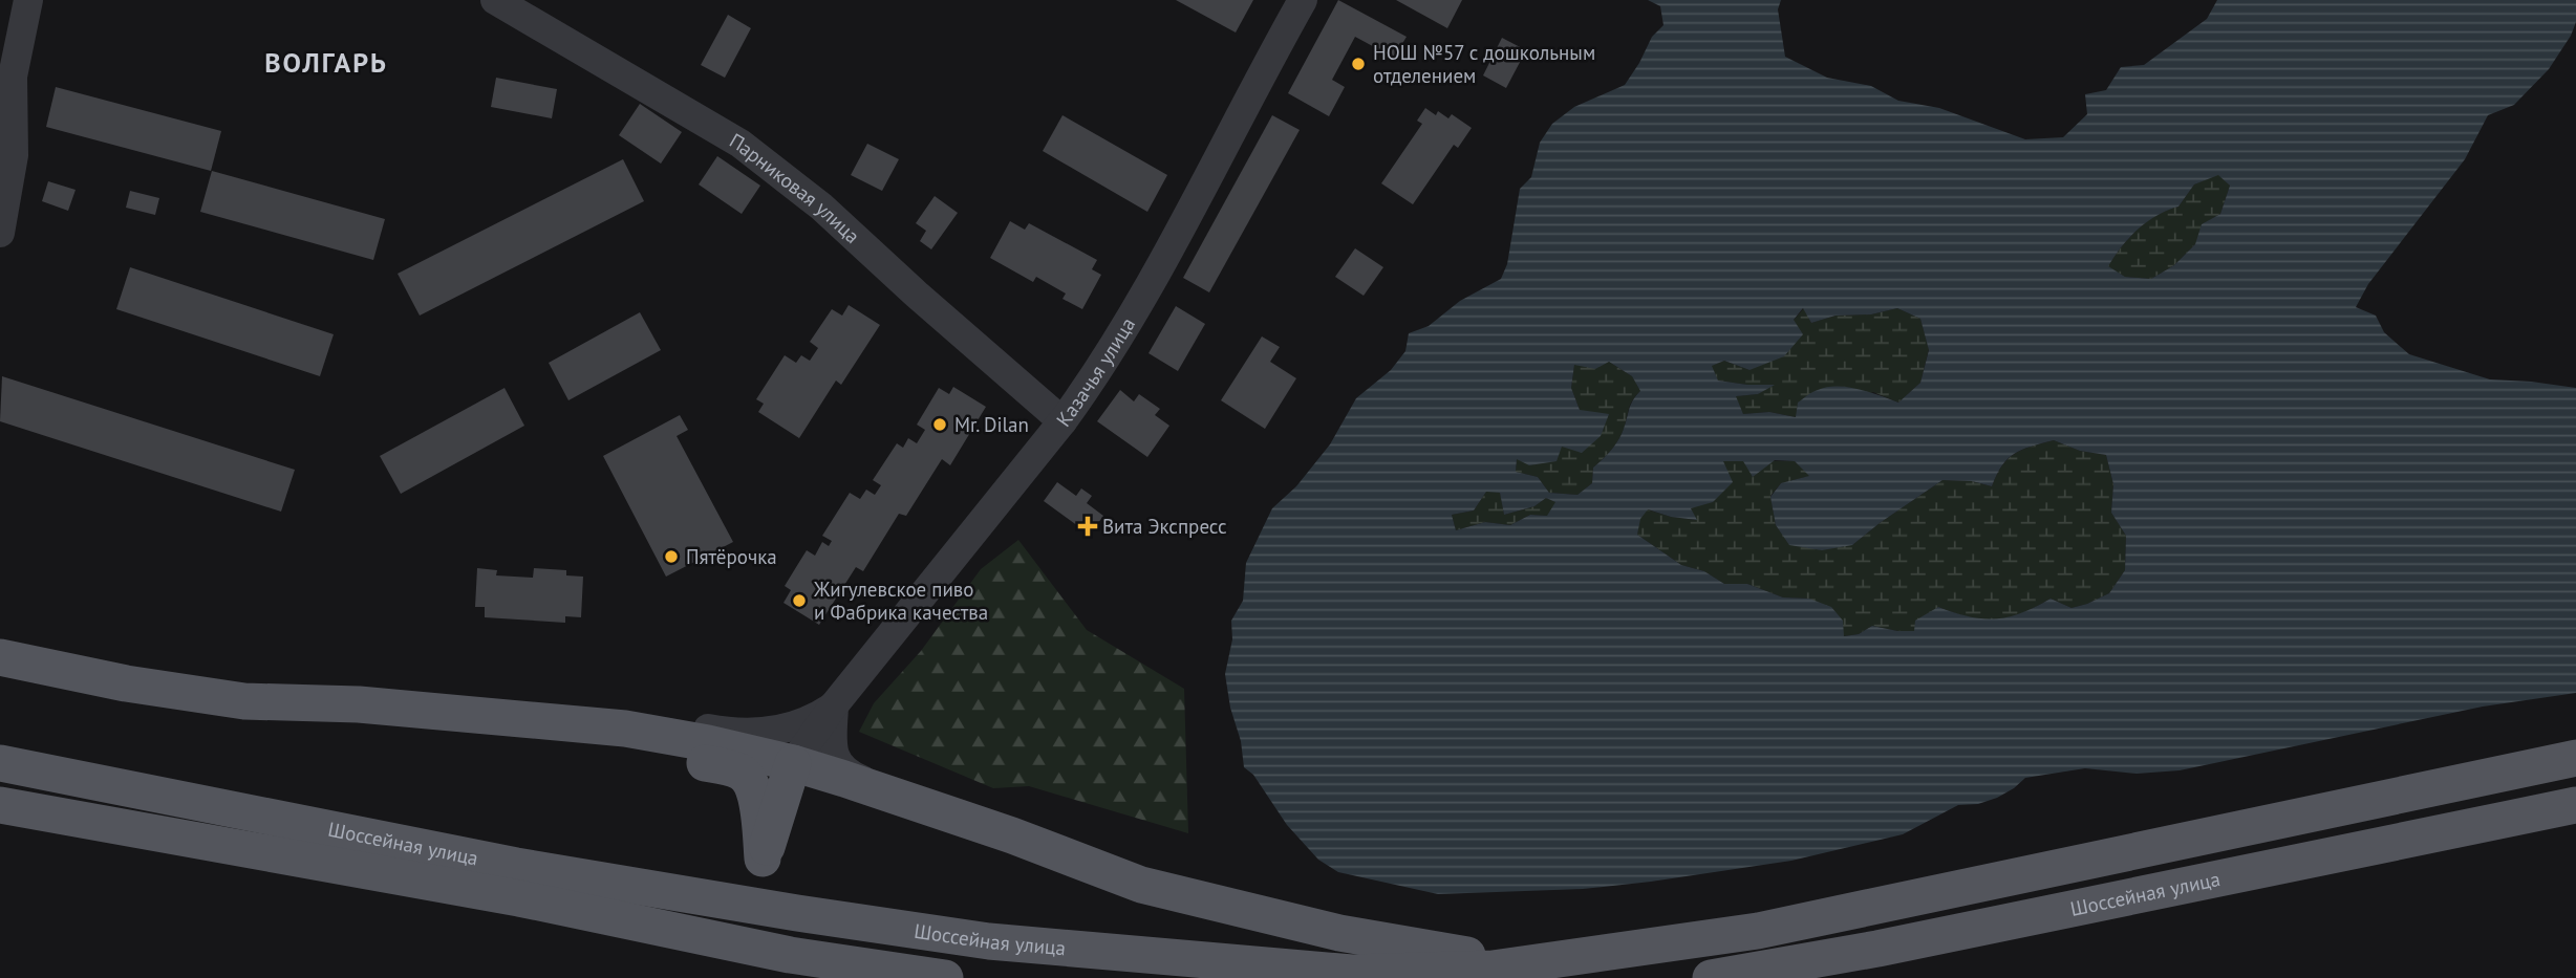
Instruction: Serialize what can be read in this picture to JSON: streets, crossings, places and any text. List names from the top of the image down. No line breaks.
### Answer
{"streets":{"main road":["Казачья улица","Шоссейная улица"],"street":["Парниковая улица"]},"crossings":[["Парниковая улица","Казачья улица"],["Казачья улица","Шоссейная улица"]],"districts":["ВОЛГАРЬ"],"places":{"other":["НОШ №57 с дошкольным отделением","Mr. Dilan","Пятёрочка","Жигулевское пиво и Фабрика качества"],"health":["Вита Экспресс"]}}
